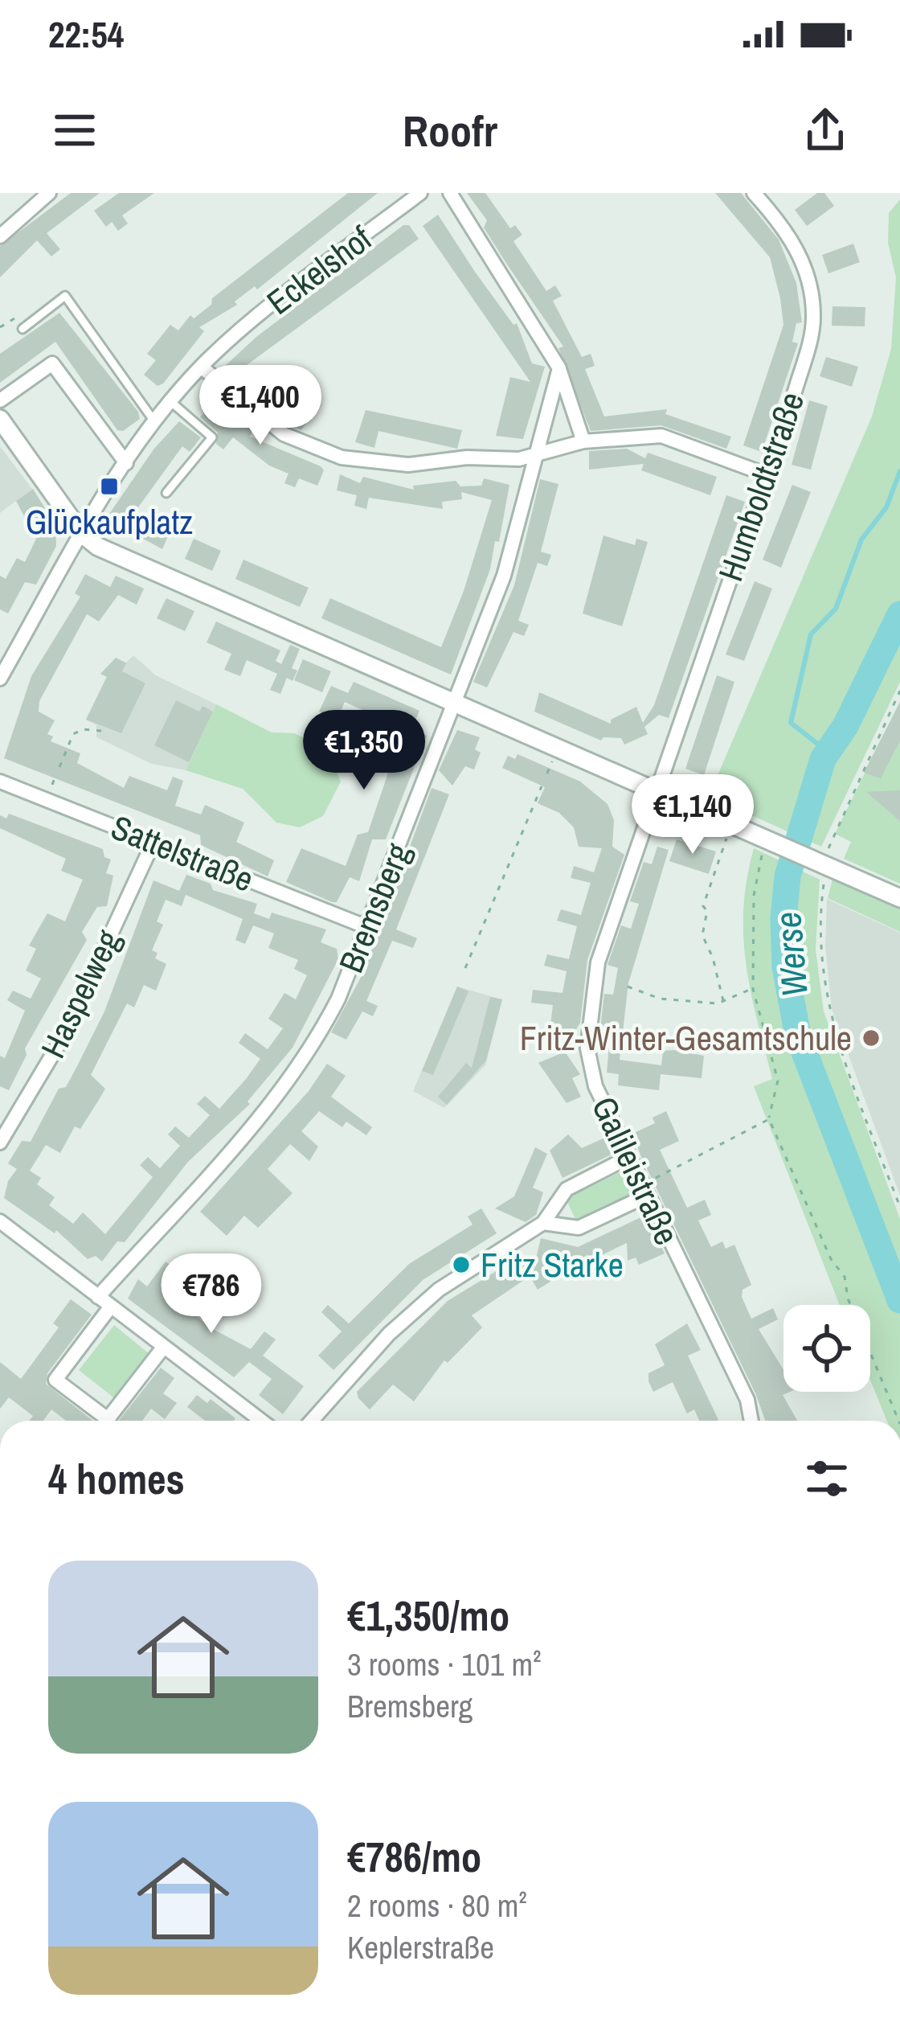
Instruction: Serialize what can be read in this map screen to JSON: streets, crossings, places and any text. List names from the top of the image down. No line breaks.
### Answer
{"streets":{"street":["Eckelshof","Humboldtstraße","Sattelstraße","Bremsberg","Haspelweg","Galileistraße"]},"crossings":[["Humboldtstraße","Galileistraße"],["Sattelstraße","Bremsberg"],["Sattelstraße","Haspelweg"]],"water":["Werse"],"places":{"transit":["Glückaufplatz"],"other":["Fritz-Winter-Gesamtschule","Fritz Starke"]},"page":{"status":"22:54","header":"Roofr","price":["€1,400","€1,350","€1,140","€786"],"heading":"4 homes","list":[{"name":"€1,350/mo","note":"3 rooms · 101 m² · Bremsberg"},{"name":"€786/mo","note":"2 rooms · 80 m² · Keplerstraße"}]}}
